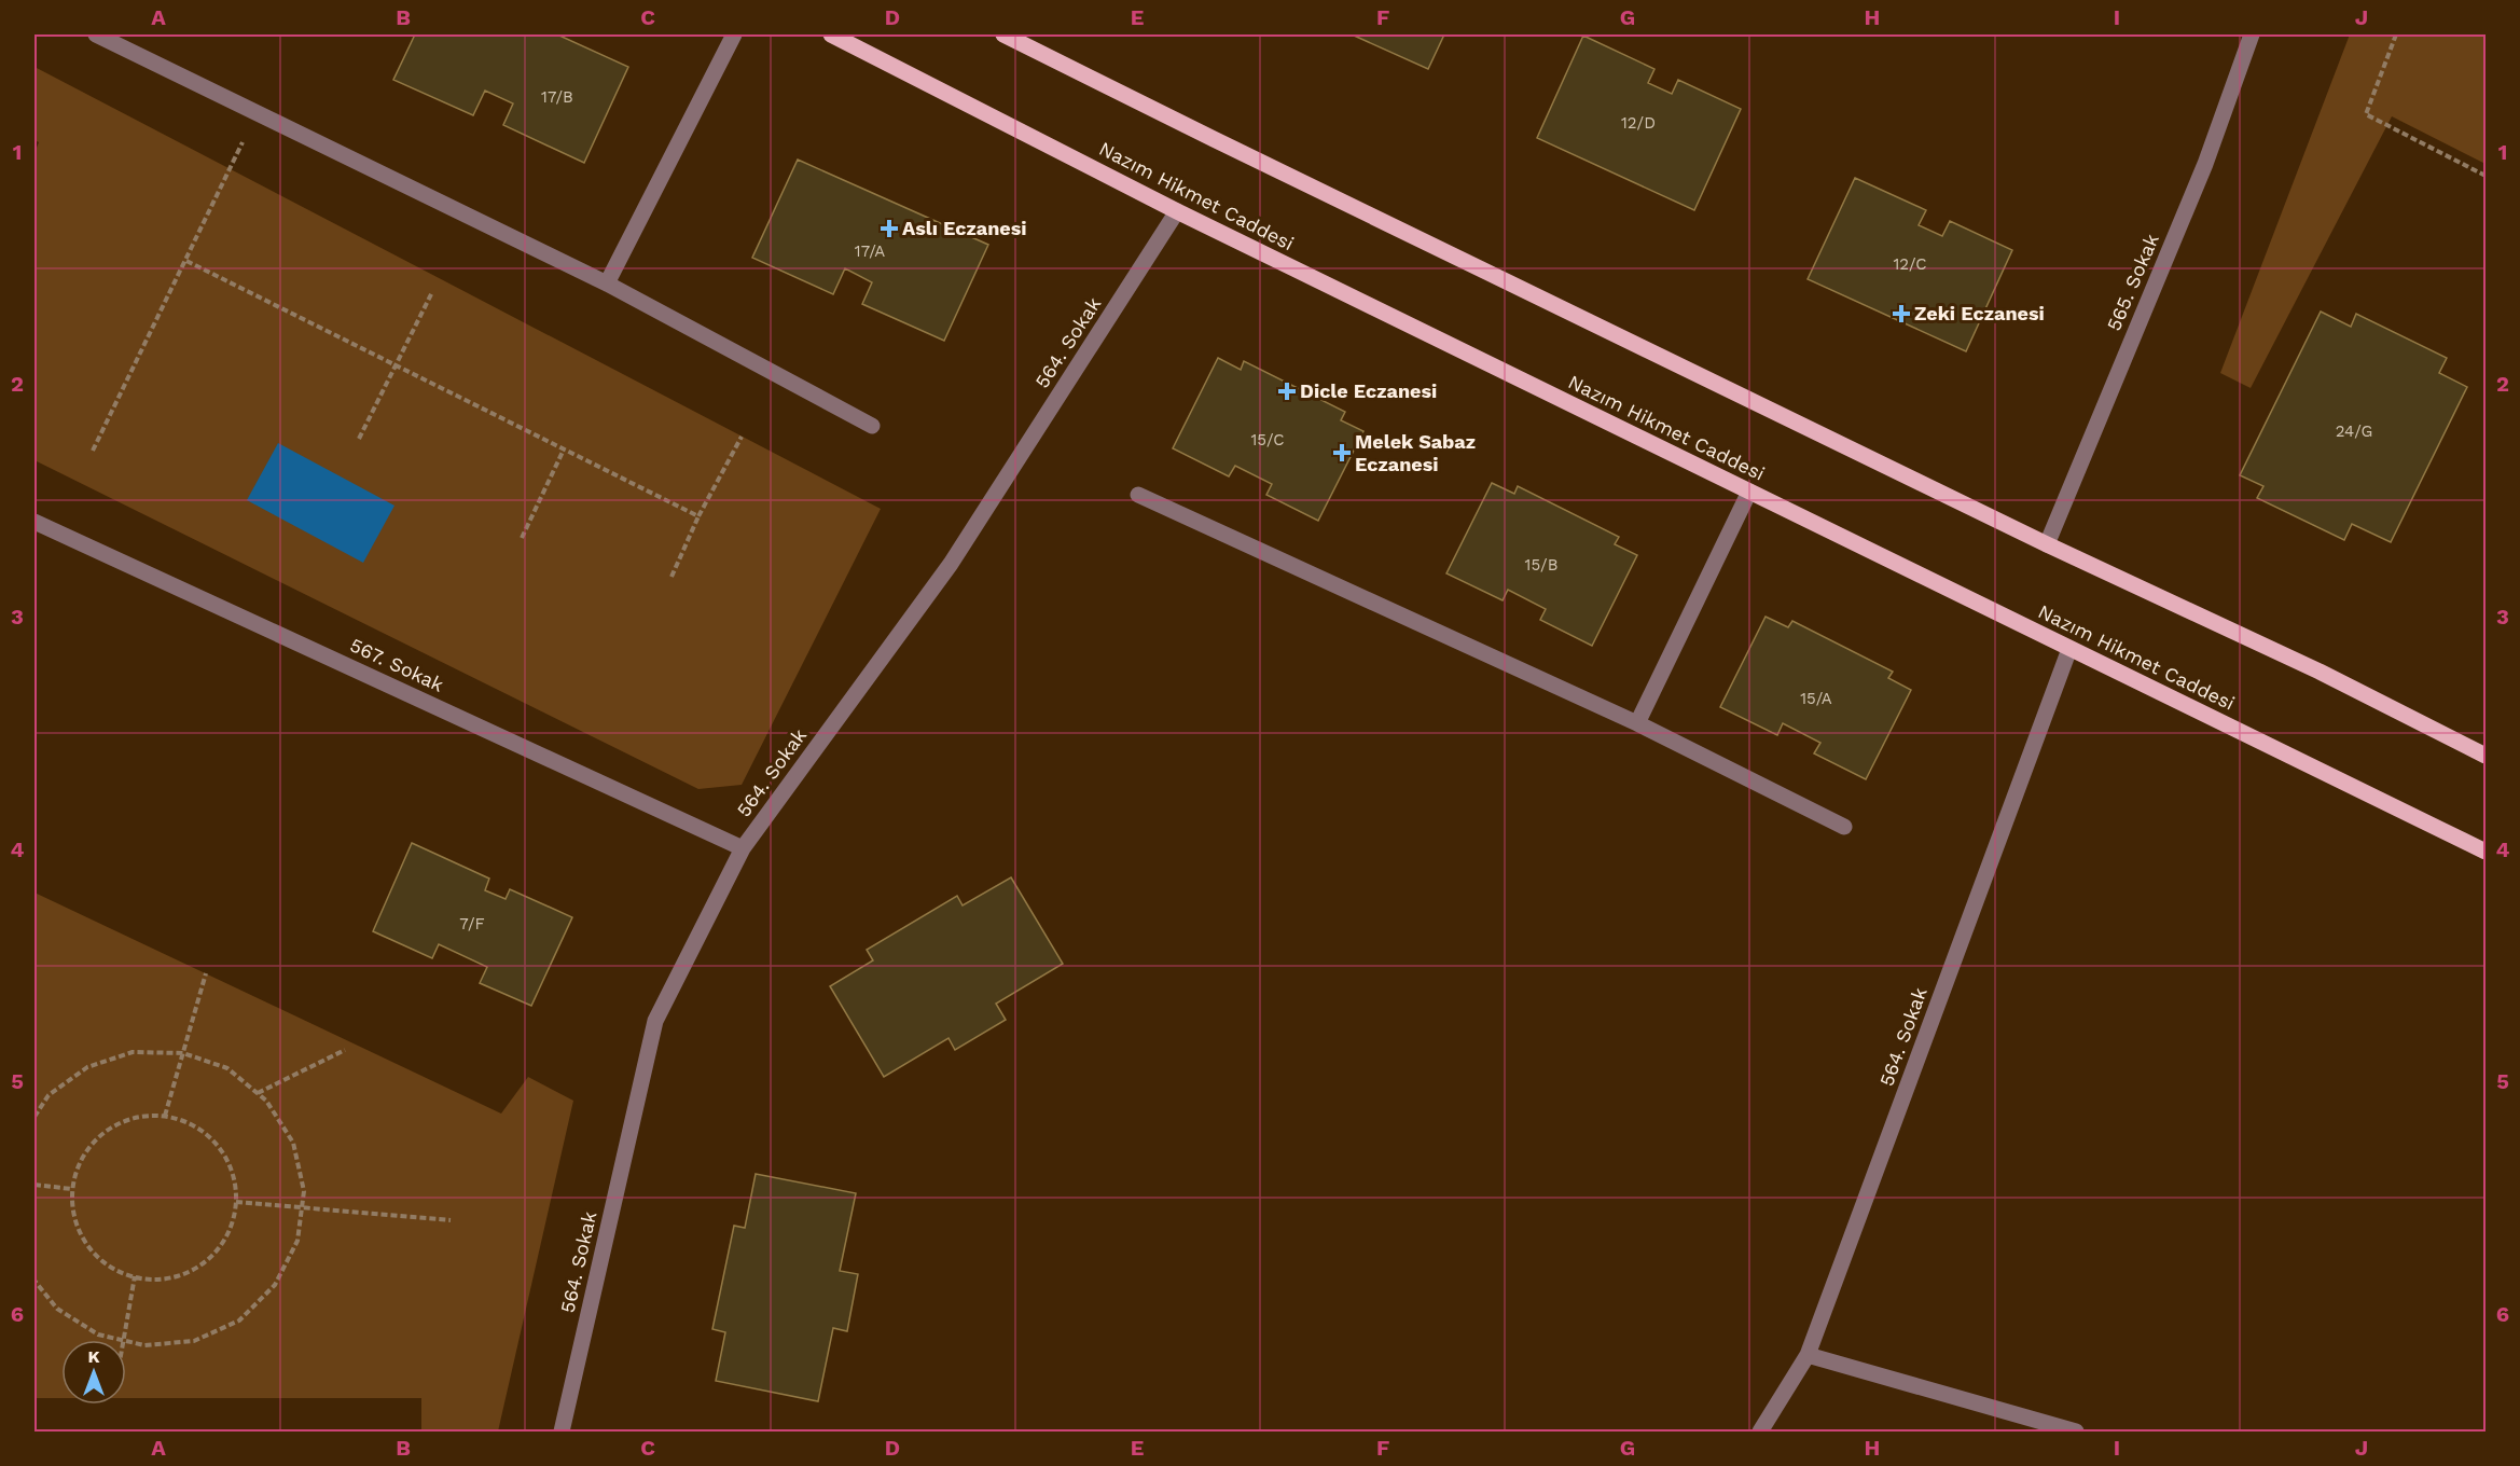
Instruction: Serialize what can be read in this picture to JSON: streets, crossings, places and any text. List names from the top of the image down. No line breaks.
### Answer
{"streets":{"main road":["Nazım Hikmet Caddesi"],"street":["565. Sokak","564. Sokak","567. Sokak"]},"crossings":[["Nazım Hikmet Caddesi","564. Sokak"],["564. Sokak","567. Sokak"]],"places":{"health":["Aslı Eczanesi","Zeki Eczanesi","Dicle Eczanesi","Melek Sabaz Eczanesi"]},"house_numbers":["17/B","12/D","17/A","12/C","24/G","15/C","15/B","15/A","7/F"],"north":"top","grid":{"columns":["A","B","C","D","E","F","G","H","I","J"],"rows":["1","2","3","4","5","6"]}}
